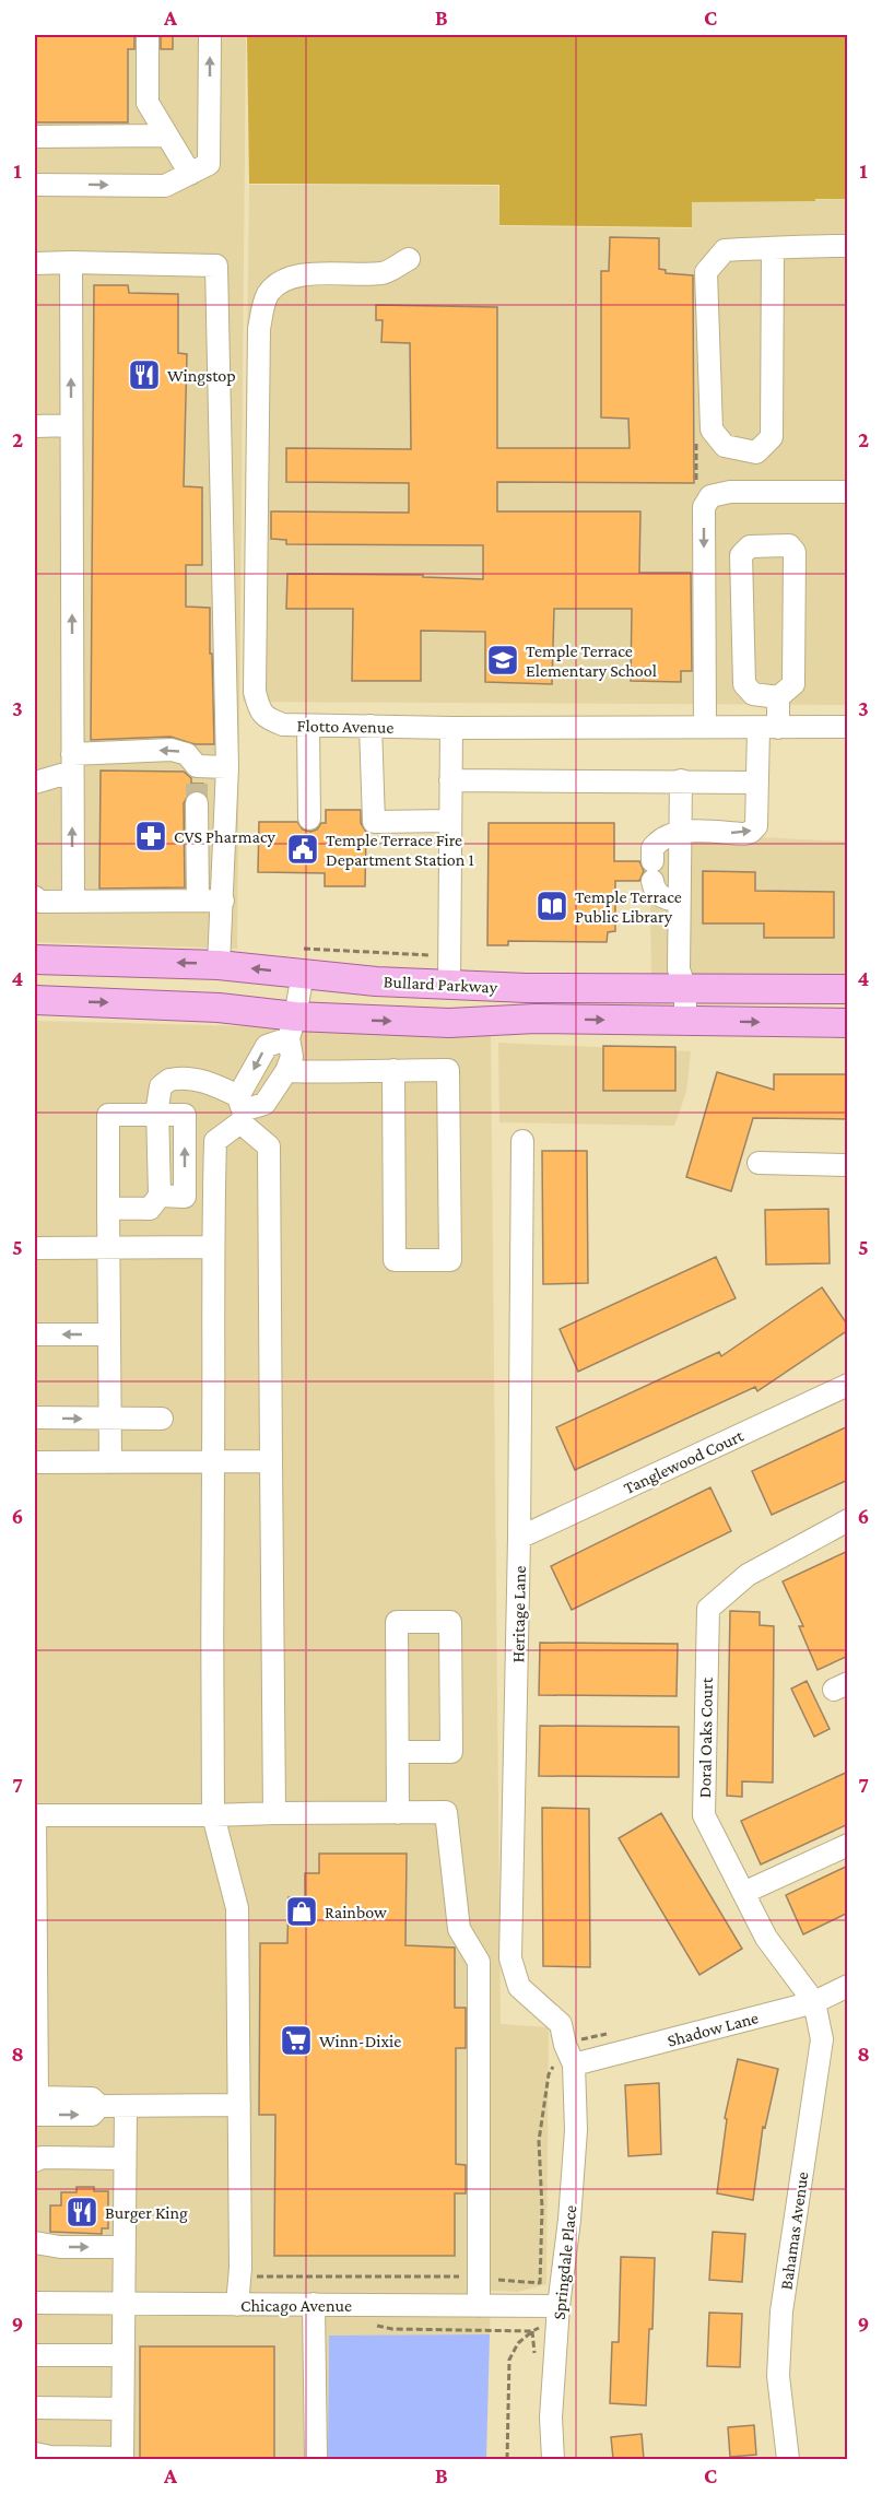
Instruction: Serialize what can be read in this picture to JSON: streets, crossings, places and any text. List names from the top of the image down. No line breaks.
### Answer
{"streets":{"main road":["Bullard Parkway"],"street":["Flotto Avenue","Tanglewood Court","Heritage Lane","Doral Oaks Court","Shadow Lane","Bahamas Avenue","Springdale Place","Chicago Avenue"]},"crossings":[["Tanglewood Court","Heritage Lane"],["Heritage Lane","Shadow Lane"],["Heritage Lane","Springdale Place"],["Doral Oaks Court","Shadow Lane"],["Doral Oaks Court","Bahamas Avenue"],["Shadow Lane","Bahamas Avenue"],["Shadow Lane","Springdale Place"],["Springdale Place","Chicago Avenue"]],"places":{"restaurant":["Wingstop","Burger King"],"school or university":["Temple Terrace Elementary School"],"pharmacy":["CVS Pharmacy"],"public building":["Temple Terrace Fire Department Station 1"],"library":["Temple Terrace Public Library"],"shop":["Rainbow"],"supermarket":["Winn-Dixie"]},"grid":{"columns":["A","B","C"],"rows":["1","2","3","4","5","6","7","8","9"]}}
